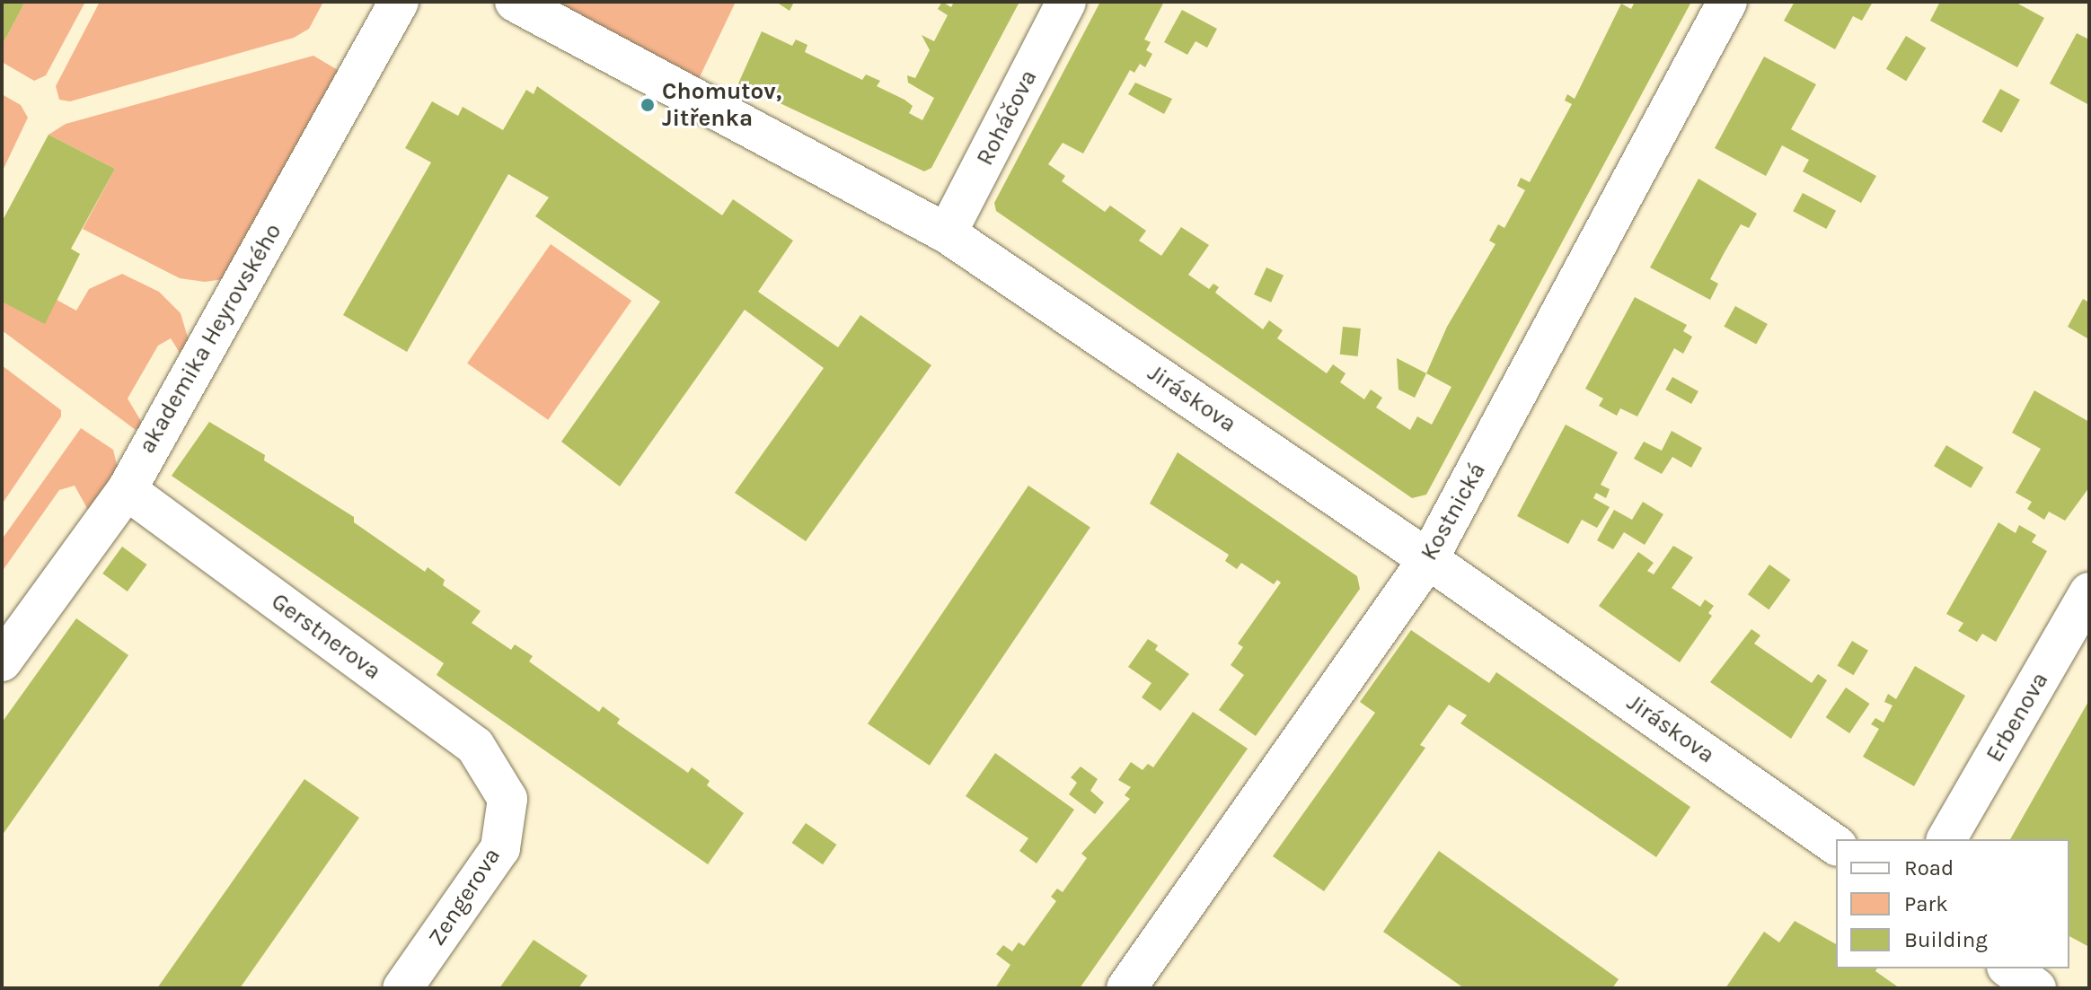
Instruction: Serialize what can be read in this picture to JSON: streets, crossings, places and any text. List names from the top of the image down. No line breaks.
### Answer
{"streets":{"street":["Roháčova","akademika Heyrovského","Jiráskova","Kostnická","Gerstnerova","Erbenova","Zengerova"]},"crossings":[["Roháčova","Jiráskova"],["akademika Heyrovského","Gerstnerova"],["Jiráskova","Kostnická"],["Gerstnerova","Zengerova"]],"places":["Chomutov, Jitřenka"],"legend":["Road","Park","Building"]}
